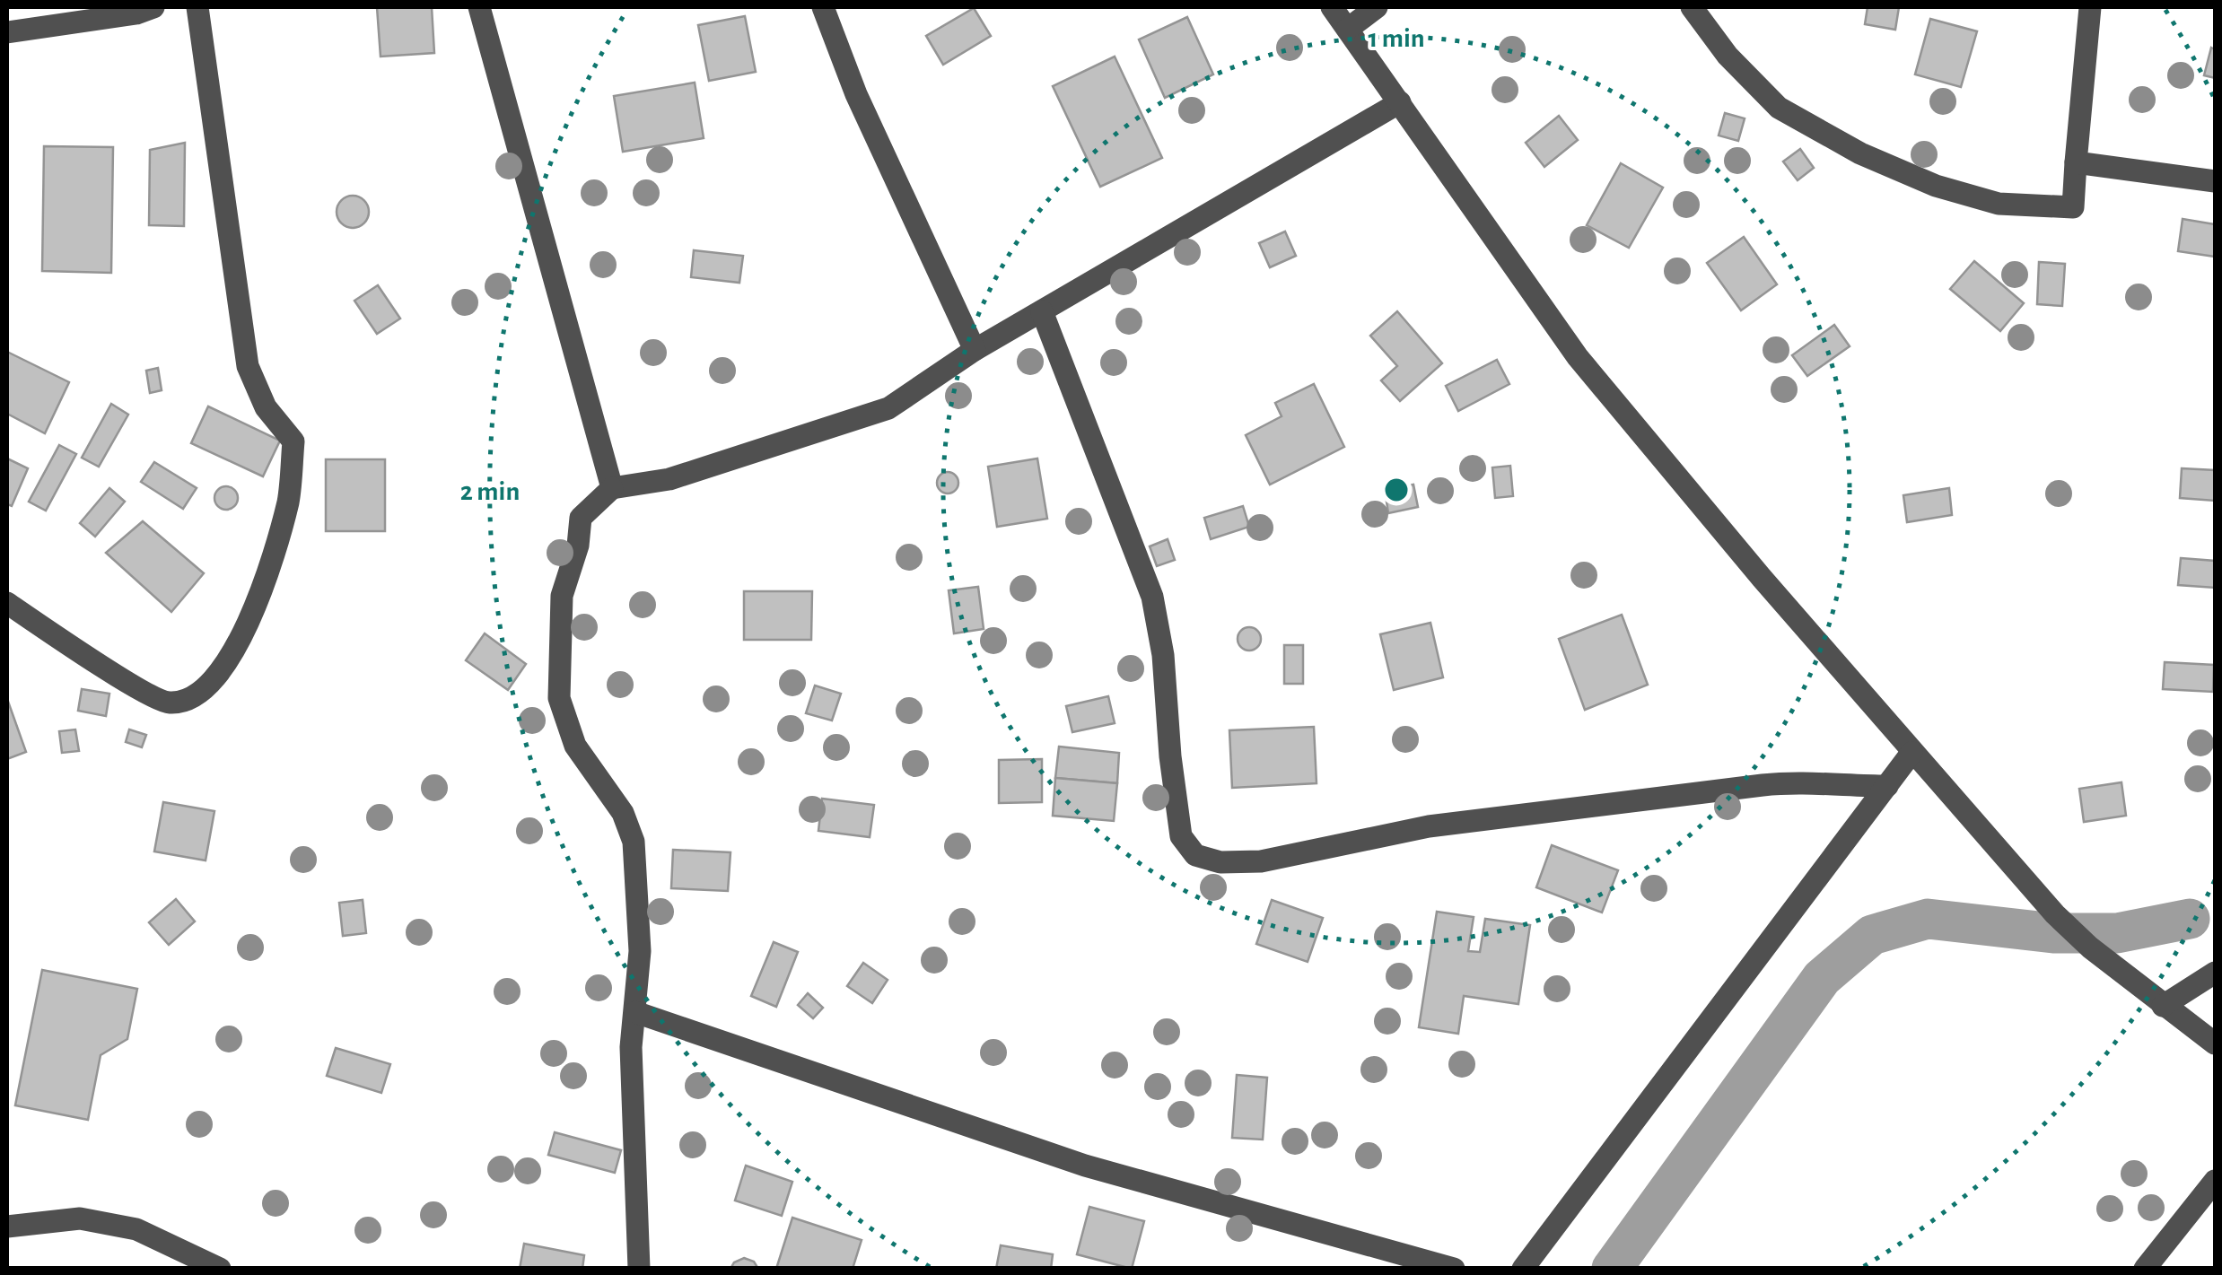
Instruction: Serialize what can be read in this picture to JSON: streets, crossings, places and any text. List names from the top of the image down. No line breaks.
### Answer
{"rings":["1 min","2 min"]}
